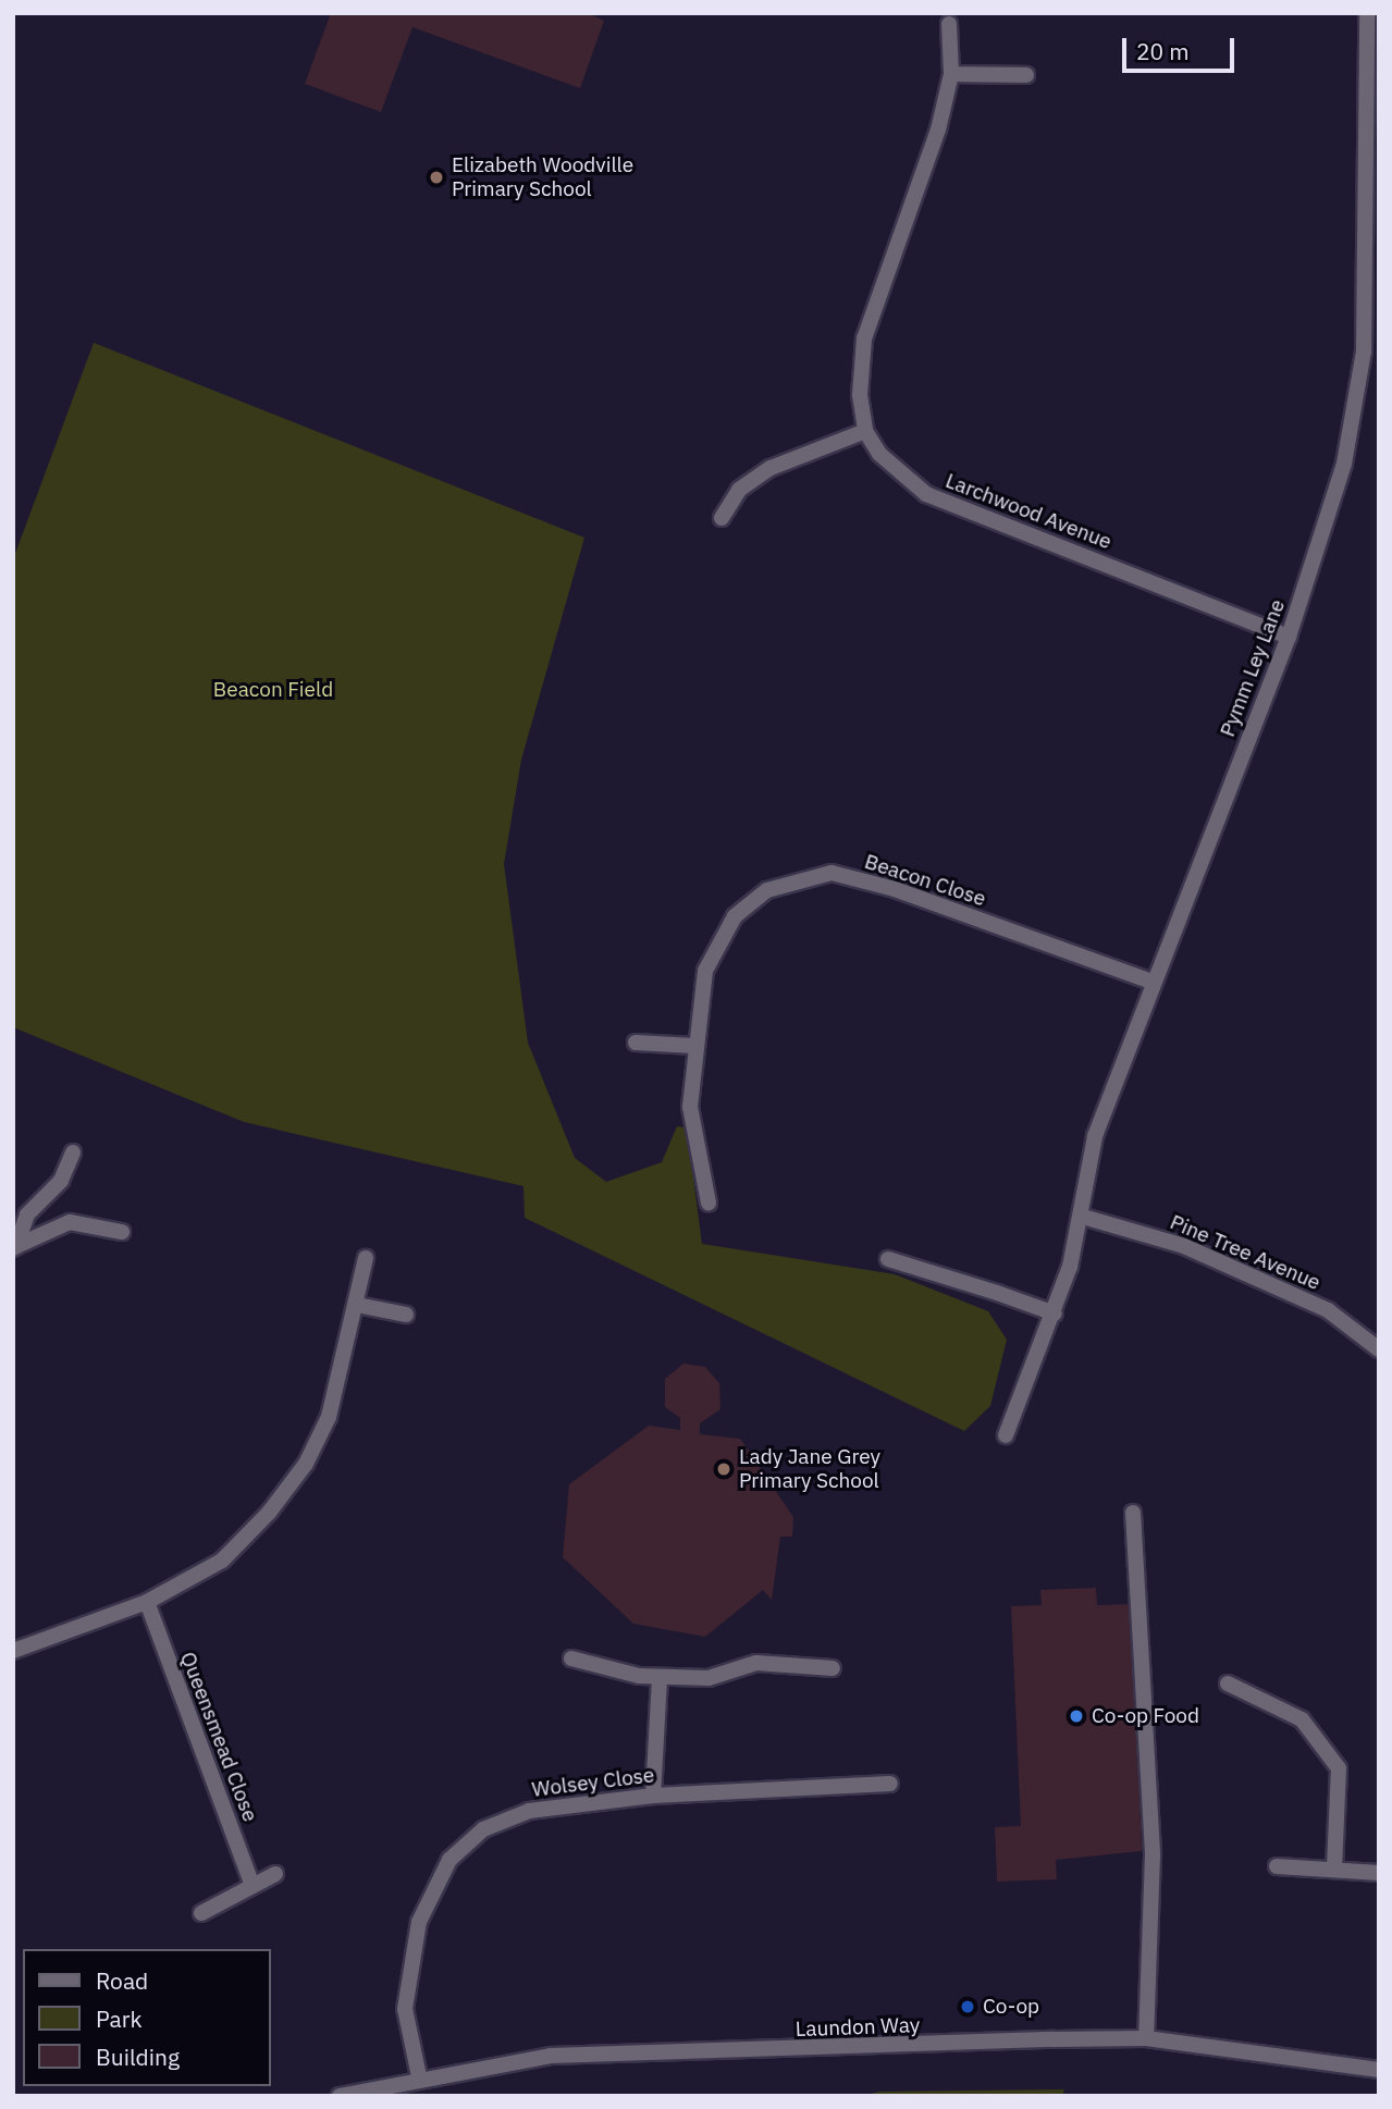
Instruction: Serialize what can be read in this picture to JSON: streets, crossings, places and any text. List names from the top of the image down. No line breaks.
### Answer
{"streets":{"street":["Larchwood Avenue","Pymm Ley Lane","Beacon Close","Pine Tree Avenue","Queensmead Close","Wolsey Close","Laundon Way"]},"crossings":[["Larchwood Avenue","Pymm Ley Lane"],["Pymm Ley Lane","Beacon Close"],["Pymm Ley Lane","Pine Tree Avenue"],["Wolsey Close","Laundon Way"]],"parks":["Beacon Field"],"places":["Elizabeth Woodville Primary School","Lady Jane Grey Primary School","Co-op Food","Co-op"],"legend":["Road","Park","Building"],"scale_bar":"20 m"}
